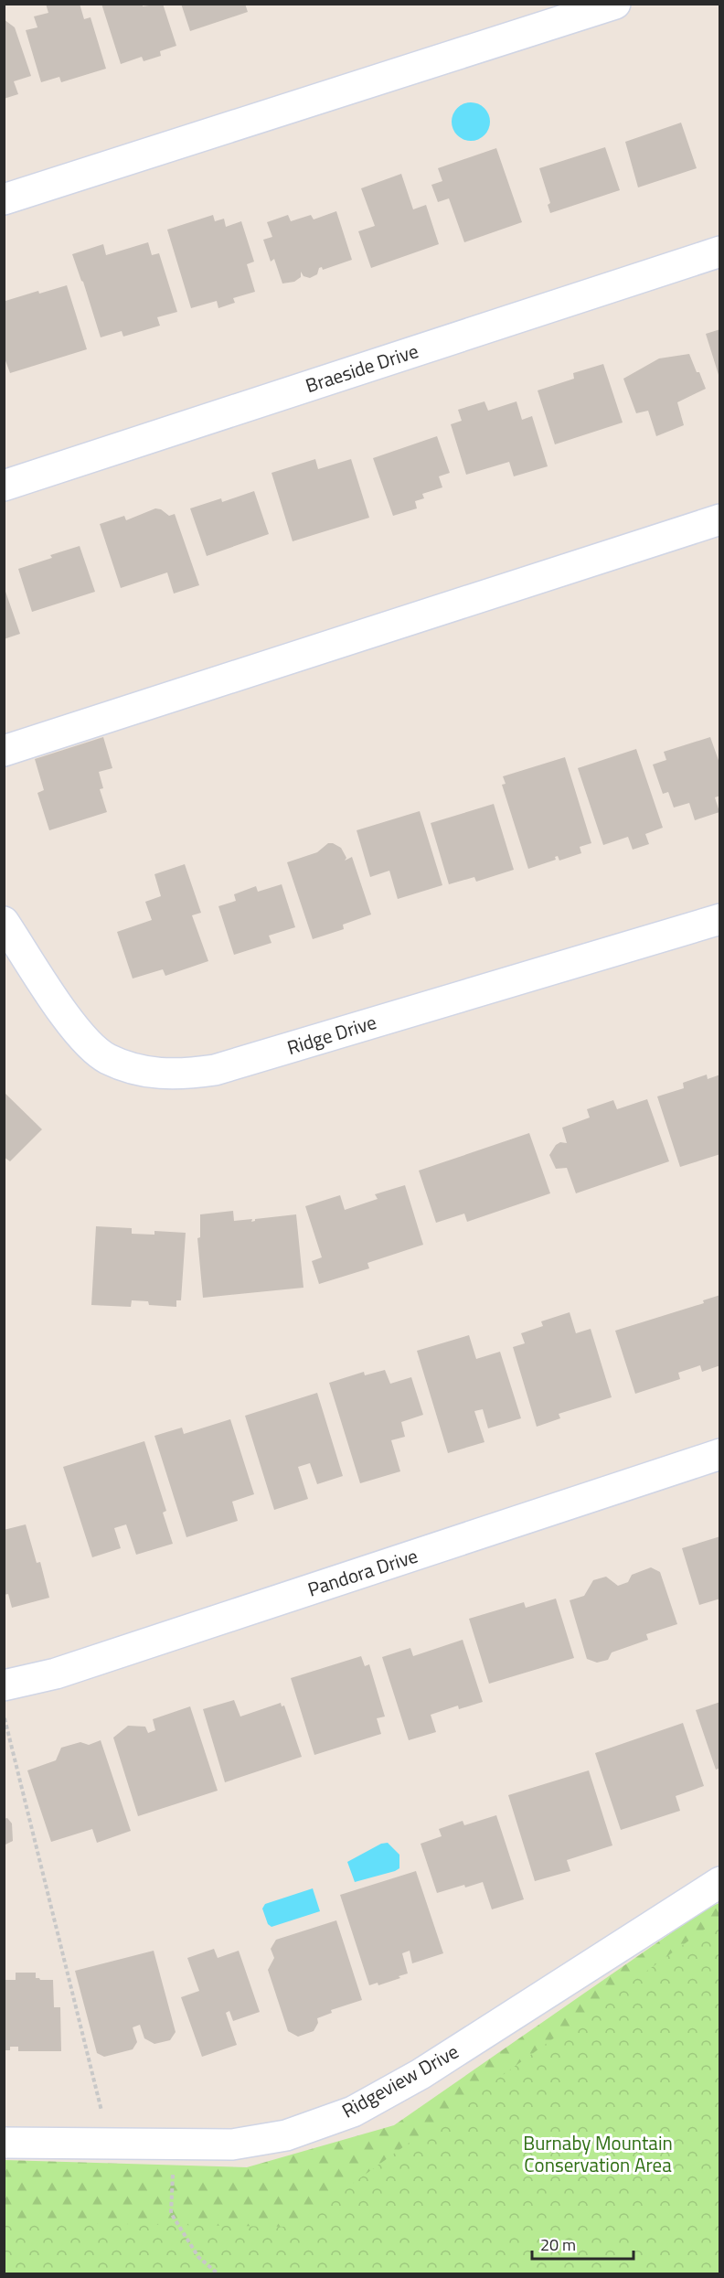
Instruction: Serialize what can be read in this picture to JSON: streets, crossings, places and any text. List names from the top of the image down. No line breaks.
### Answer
{"streets":{"street":["Braeside Drive","Ridge Drive","Pandora Drive","Ridgeview Drive"]},"parks":["Burnaby Mountain Conservation Area"],"scale_bar":"20 m"}
